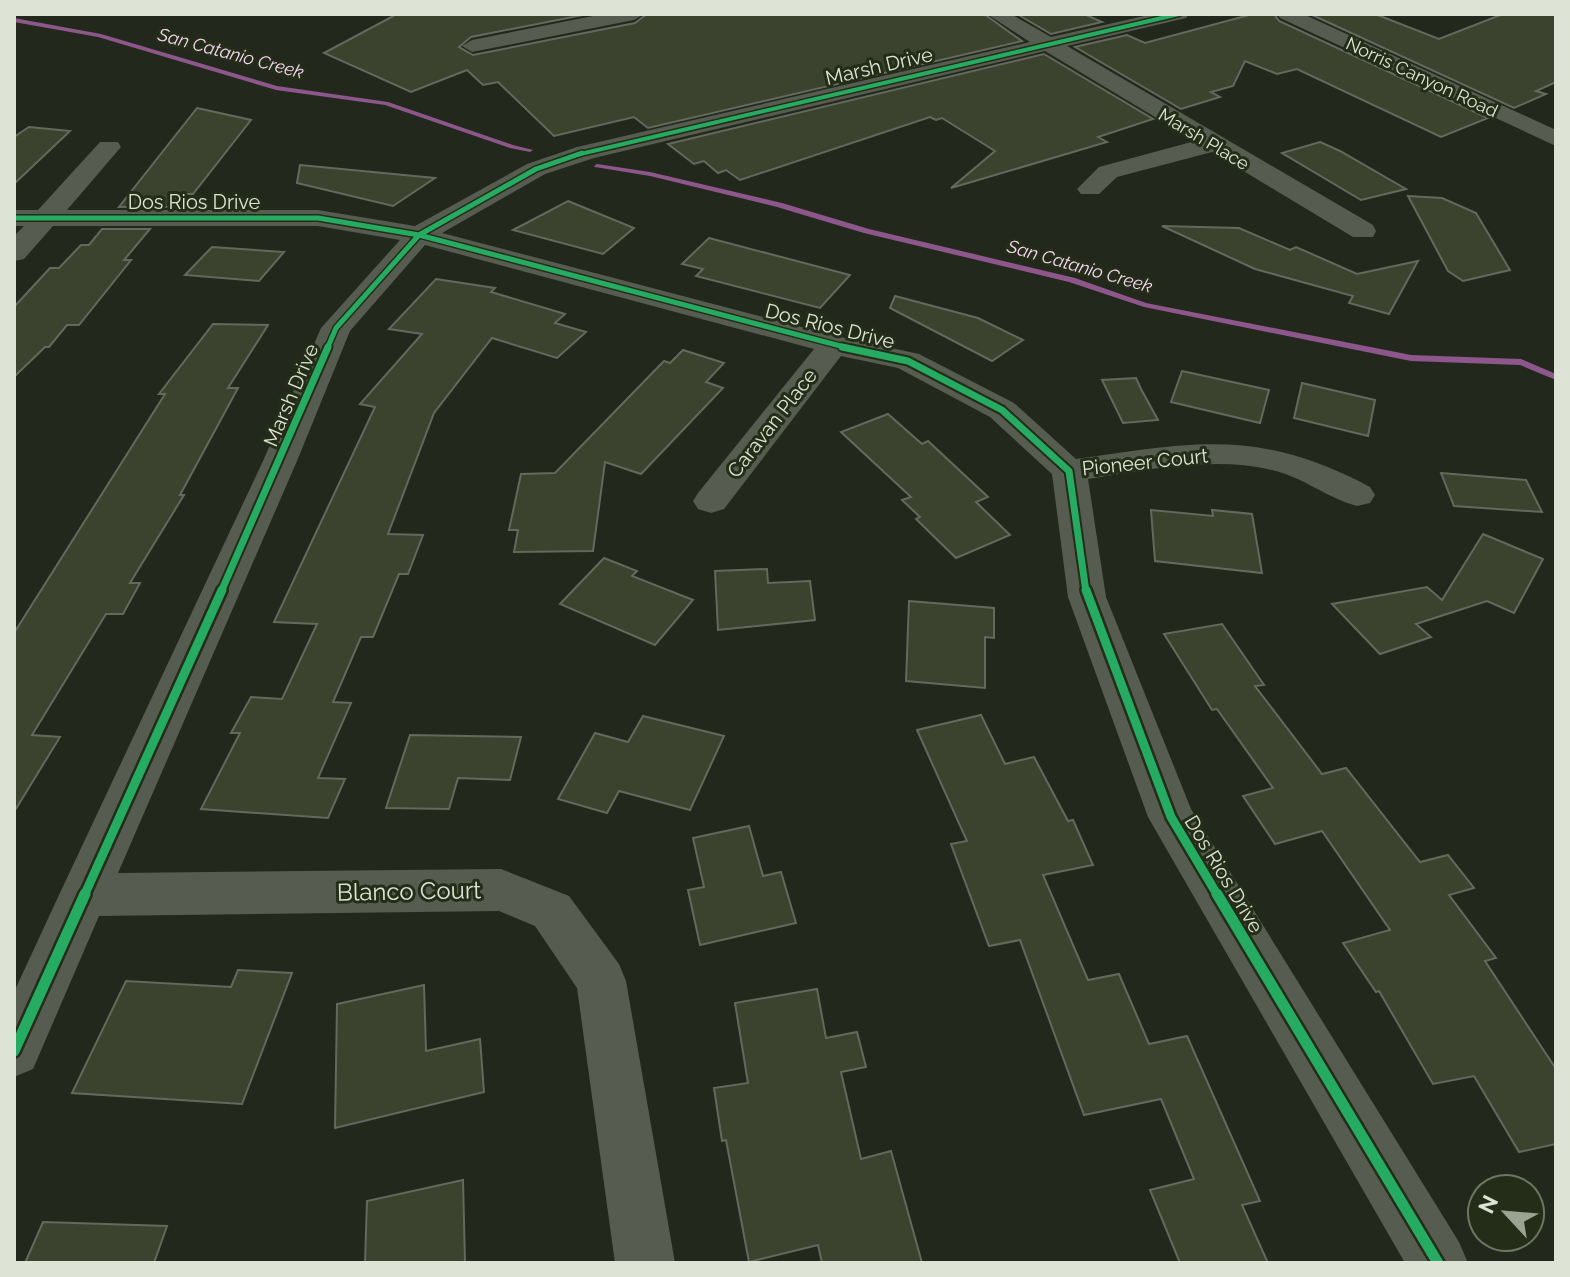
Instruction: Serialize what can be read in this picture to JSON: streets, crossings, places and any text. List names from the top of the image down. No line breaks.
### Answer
{"streets":{"street":["Marsh Drive","Norris Canyon Road","Marsh Place","Dos Rios Drive","Caravan Place","Pioneer Court","Blanco Court"]},"crossings":[["Marsh Drive","Marsh Place"],["Marsh Drive","Dos Rios Drive"],["Marsh Drive","Blanco Court"],["Dos Rios Drive","Caravan Place"],["Dos Rios Drive","Pioneer Court"]],"water":["San Catanio Creek"],"north":"top left"}
